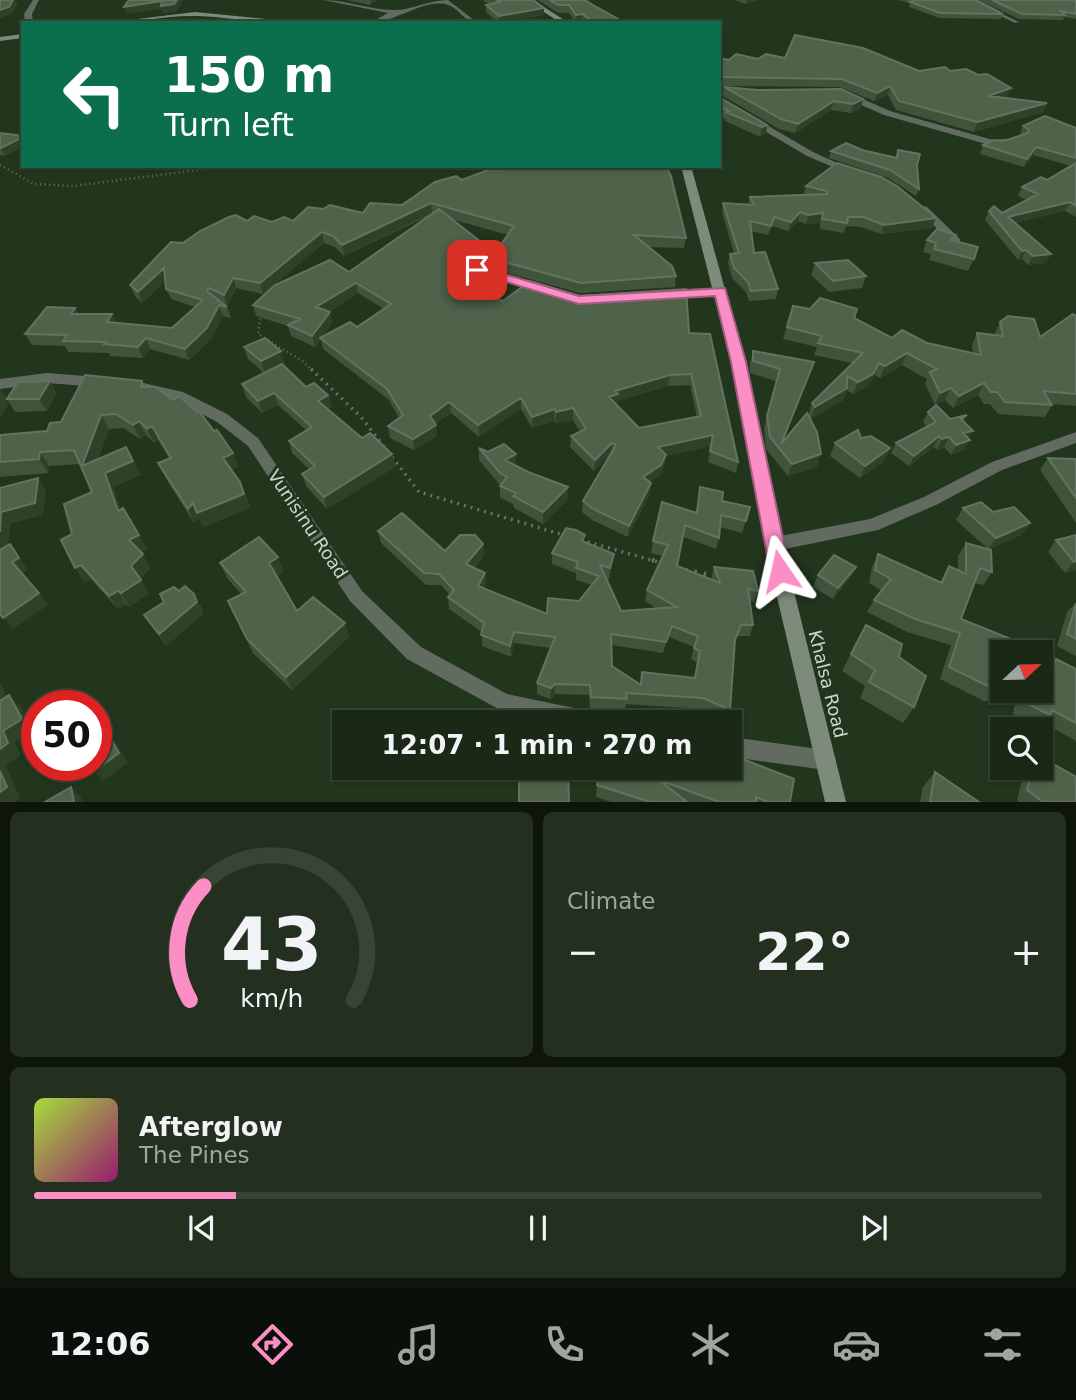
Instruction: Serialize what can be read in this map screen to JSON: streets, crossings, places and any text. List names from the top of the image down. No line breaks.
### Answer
{"streets":{"main road":["Khalsa Road"],"street":["Vunisinu Road"]},"north":"right","page":{"turn":["150 m","Turn left"],"limit":"50","trip":"12:07 · 1 min · 270 m","tile":"Climate","heat":["−","22°","+"],"song":["Afterglow","The Pines"],"tabs":"12:06","gauge":["43","km/h"]}}
